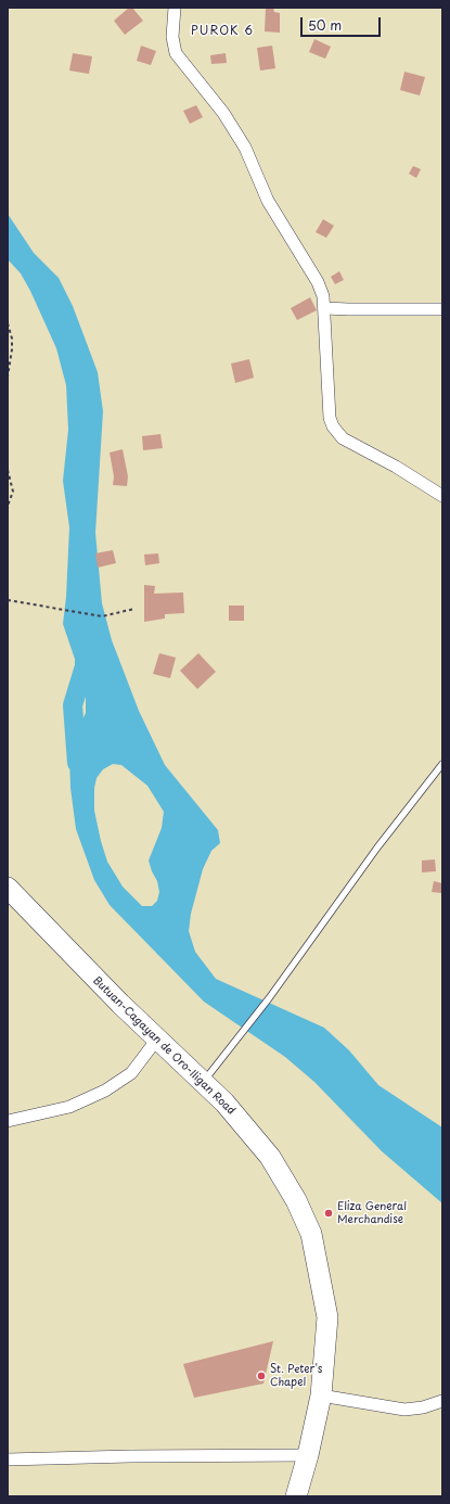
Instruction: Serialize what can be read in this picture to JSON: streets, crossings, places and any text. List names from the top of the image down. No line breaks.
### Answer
{"streets":{"highway":["Butuan-Cagayan de Oro-Iligan Road"]},"districts":["PUROK 6"],"places":["Eliza General Merchandise","St. Peter's Chapel"],"scale_bar":"50 m"}
